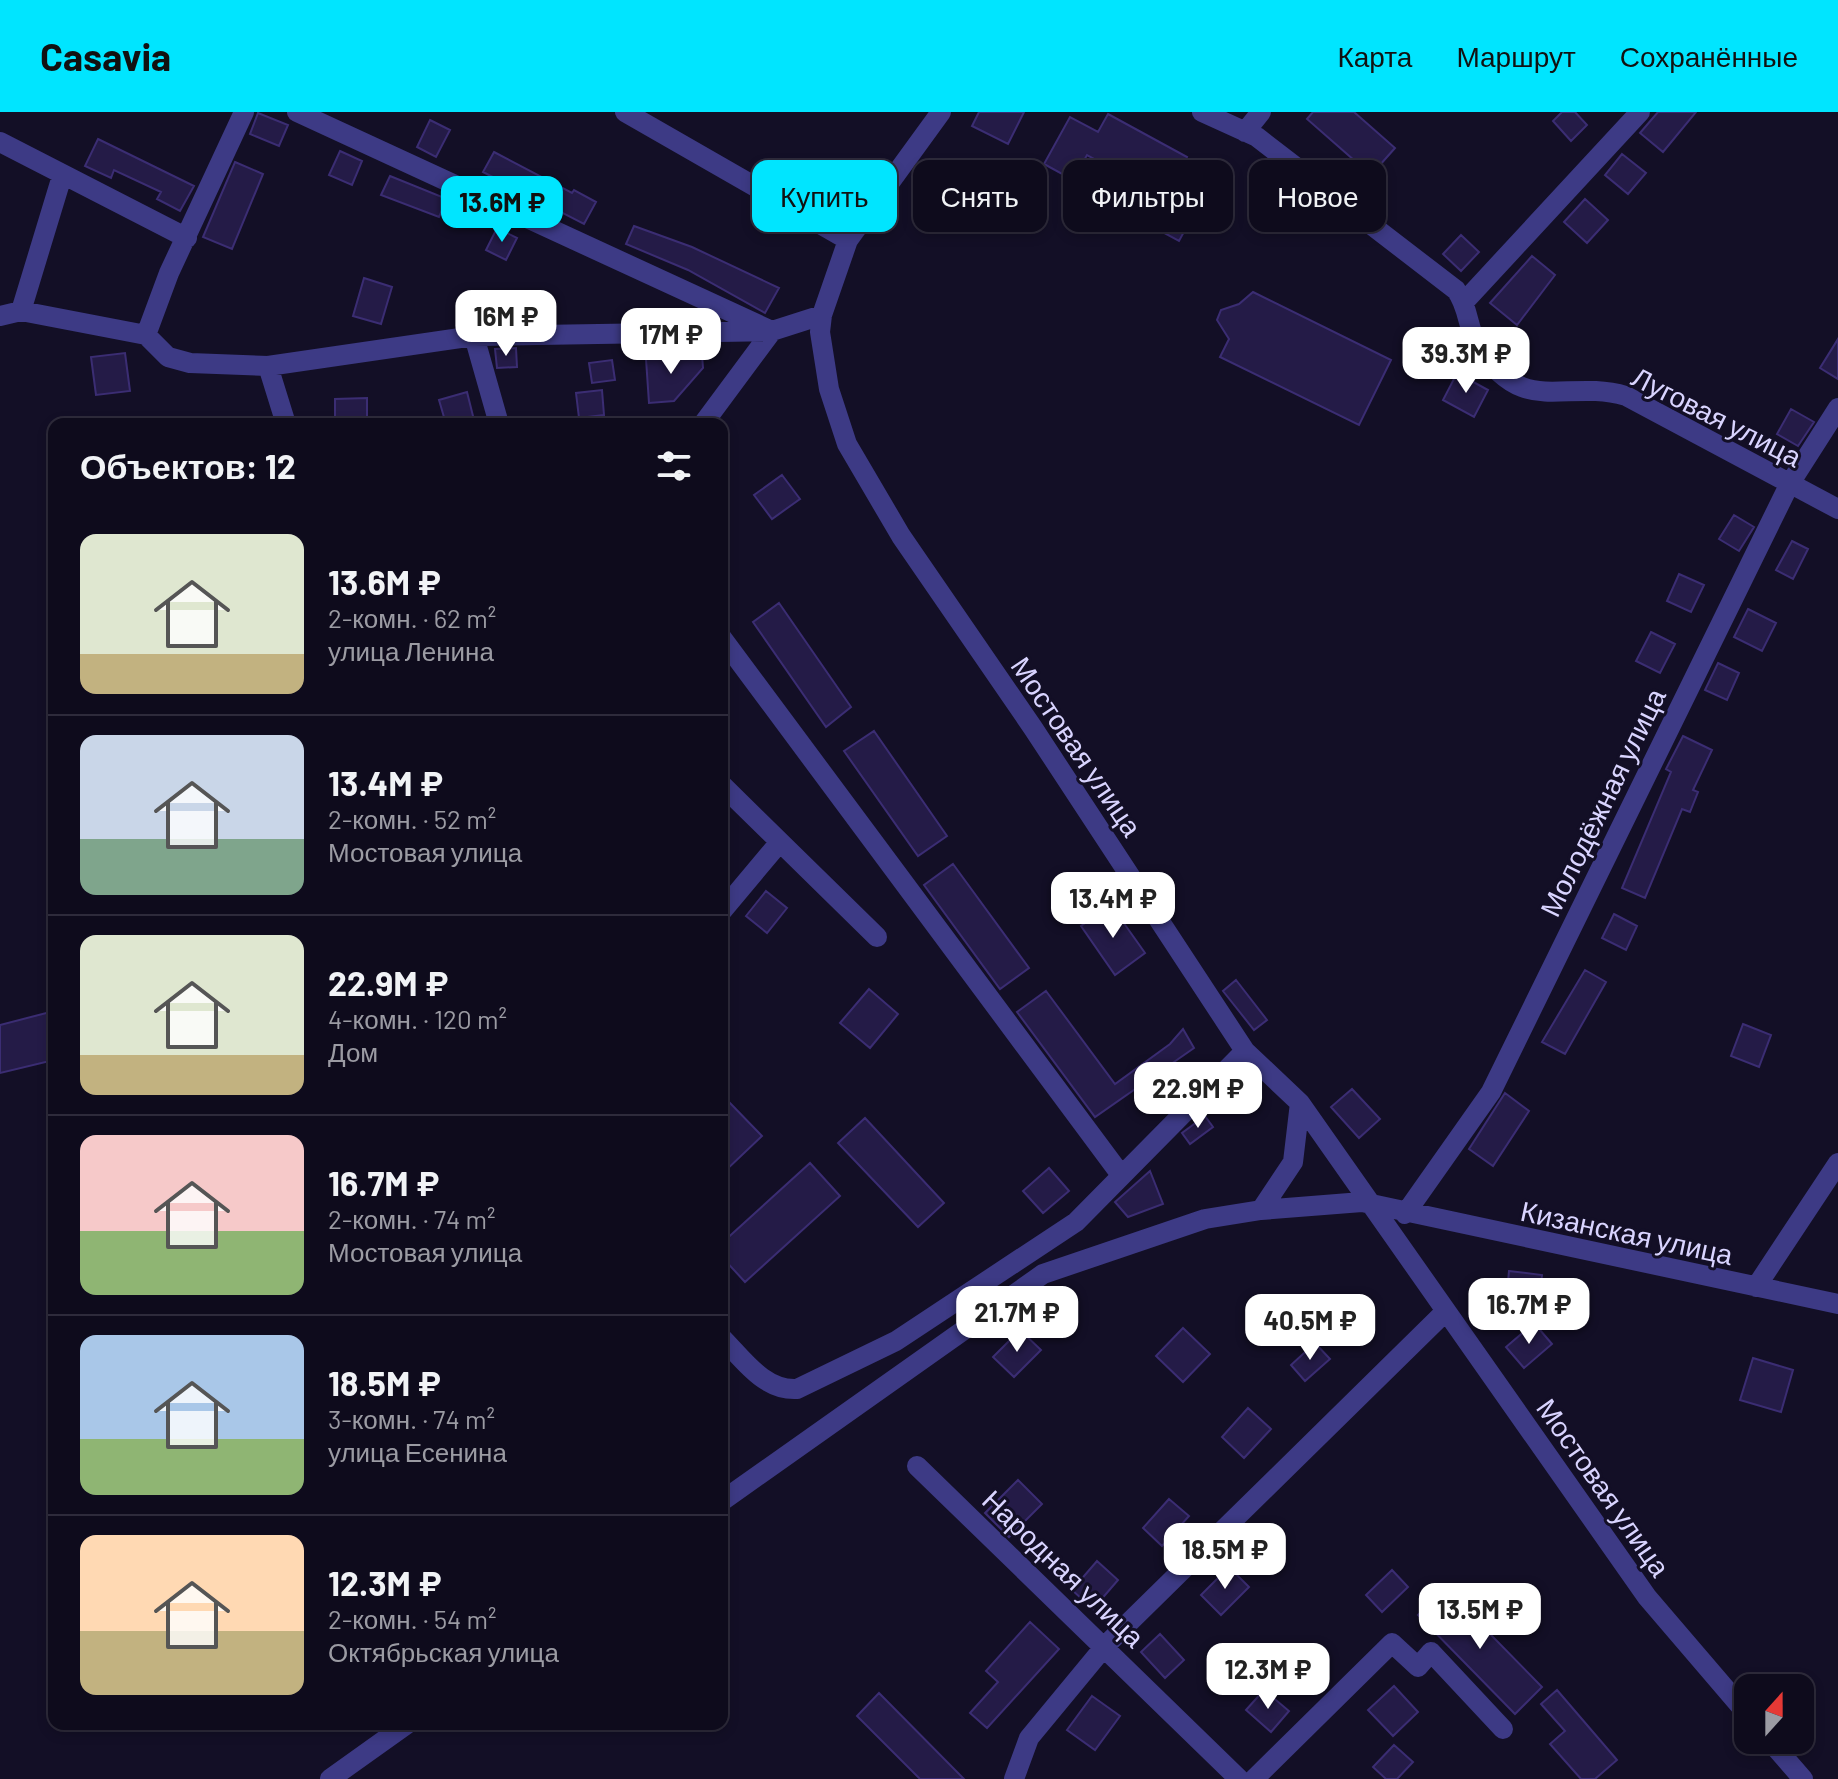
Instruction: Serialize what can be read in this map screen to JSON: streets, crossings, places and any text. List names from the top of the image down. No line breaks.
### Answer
{"streets":{"street":["Луговая улица","Мостовая улица","Молодёжная улица","Кизанская улица","Народная улица"]},"crossings":[["Луговая улица","Молодёжная улица"],["Мостовая улица","Кизанская улица"],["Молодёжная улица","Кизанская улица"]],"north":"top","page":{"header":"Casavia","nav":["Карта","Маршрут","Сохранённые"],"chip":["Купить","Снять","Фильтры","Новое"],"price":["13.6M ₽","16M ₽","17M ₽","39.3M ₽","13.4M ₽","22.9M ₽","16.7M ₽","21.7M ₽","40.5M ₽","18.5M ₽","13.5M ₽","12.3M ₽"],"heading":"Объектов: 12","list":[{"name":"13.6M ₽","note":"2-комн. · 62 m² · улица Ленина"},{"name":"13.4M ₽","note":"2-комн. · 52 m² · Мостовая улица"},{"name":"22.9M ₽","note":"4-комн. · 120 m² · Дом"},{"name":"16.7M ₽","note":"2-комн. · 74 m² · Мостовая улица"},{"name":"18.5M ₽","note":"3-комн. · 74 m² · улица Есенина"},{"name":"12.3M ₽","note":"2-комн. · 54 m² · Октябрьская улица"}]}}
